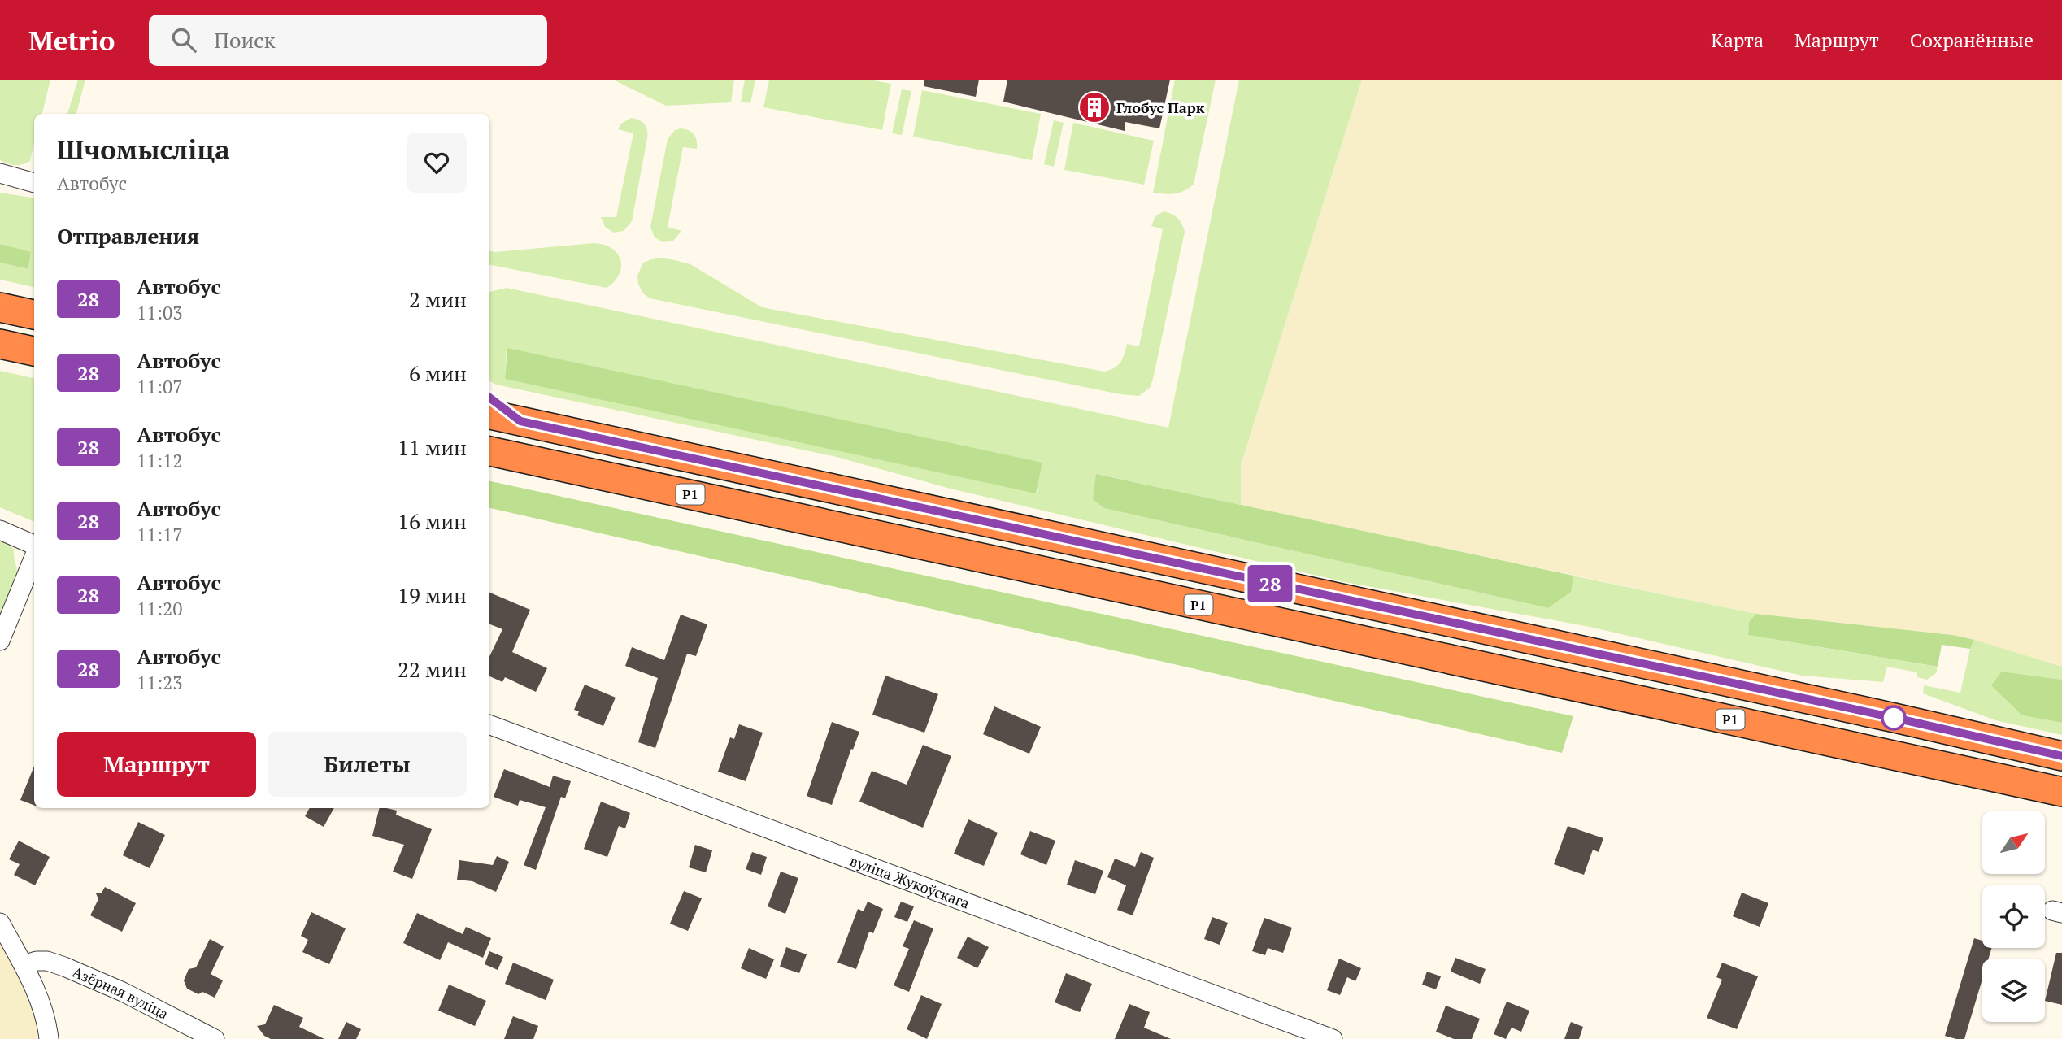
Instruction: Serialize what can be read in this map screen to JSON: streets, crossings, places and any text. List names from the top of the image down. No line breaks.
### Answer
{"streets":{"highway":["Р1"],"street":["вуліца Жукоўскага","Азёрная вуліца"]},"places":{"building":["Глобус Парк"]},"lines":["bus line 28"],"north":"top right","page":{"header":"Metrio","search":"Поиск","nav":["Карта","Маршрут","Сохранённые"],"on_map":"28","heading":[["Шчомысліца","Автобус"],"Отправления"],"list":[{"mark":"28","name":"Автобус","note":"11:03","value":"2 мин"},{"mark":"28","name":"Автобус","note":"11:07","value":"6 мин"},{"mark":"28","name":"Автобус","note":"11:12","value":"11 мин"},{"mark":"28","name":"Автобус","note":"11:17","value":"16 мин"},{"mark":"28","name":"Автобус","note":"11:20","value":"19 мин"},{"mark":"28","name":"Автобус","note":"11:23","value":"22 мин"}],"buttons":["Маршрут","Билеты"]}}
